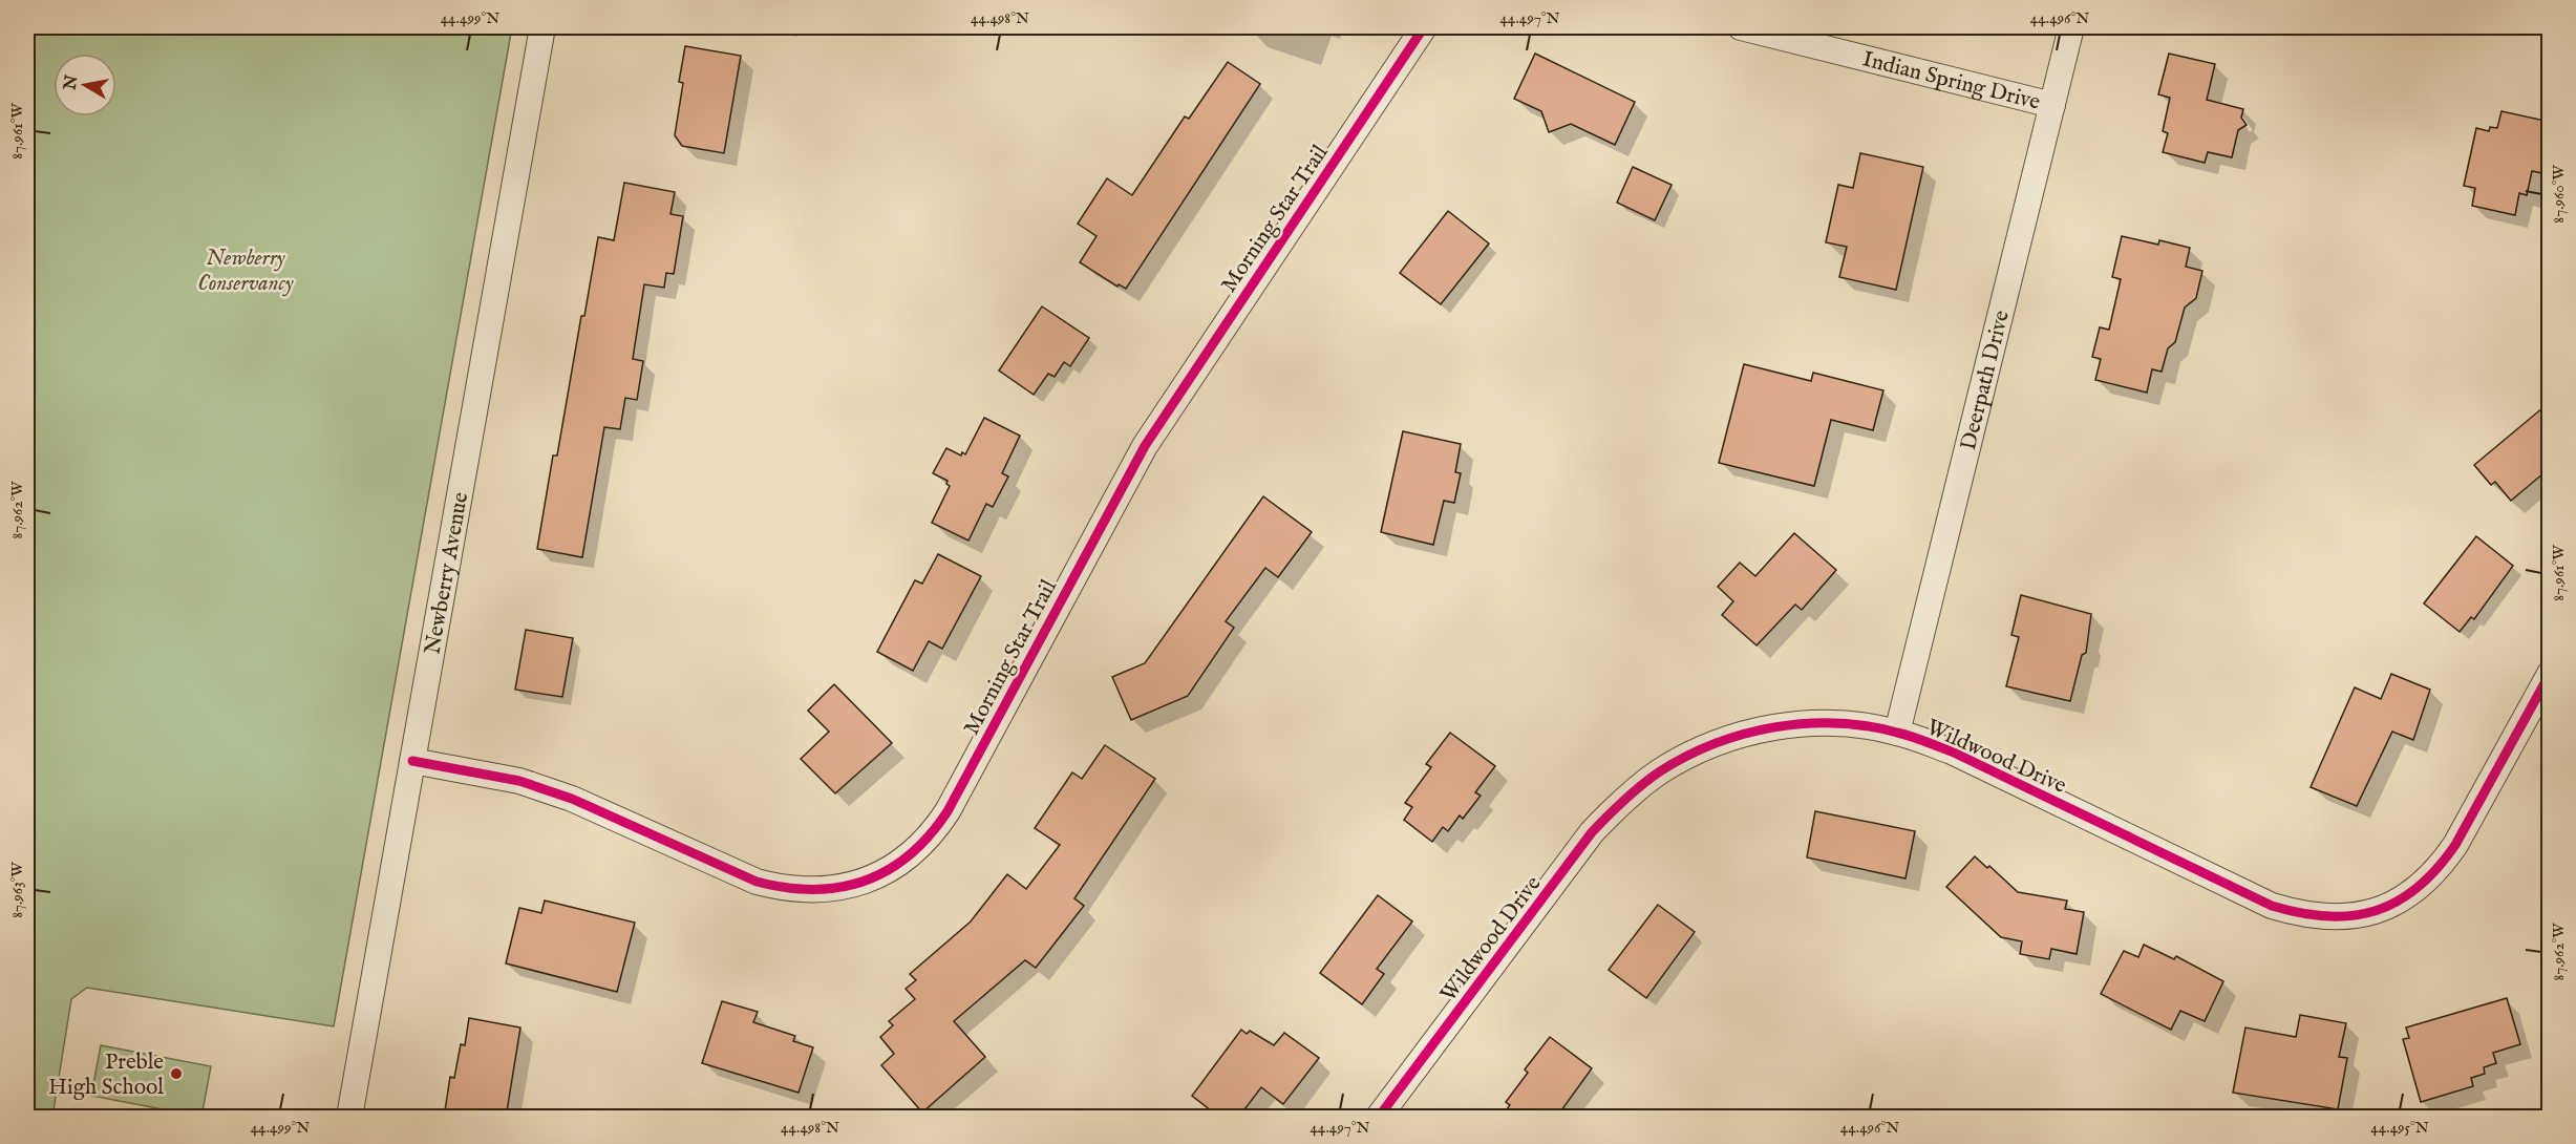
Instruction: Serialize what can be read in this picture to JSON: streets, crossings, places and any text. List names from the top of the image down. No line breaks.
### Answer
{"streets":{"street":["Indian Spring Drive","Morning Star Trail","Deerpath Drive","Newberry Avenue","Wildwood Drive"]},"crossings":[["Indian Spring Drive","Deerpath Drive"],["Morning Star Trail","Newberry Avenue"],["Deerpath Drive","Wildwood Drive"]],"parks":["Newberry Conservancy"],"places":["Preble High School"],"north":"left","coordinates":["44.499°N","44.498°N","44.497°N","44.496°N","87.961°W","87.960°W","87.962°W","87.963°W","44.495°N"]}
